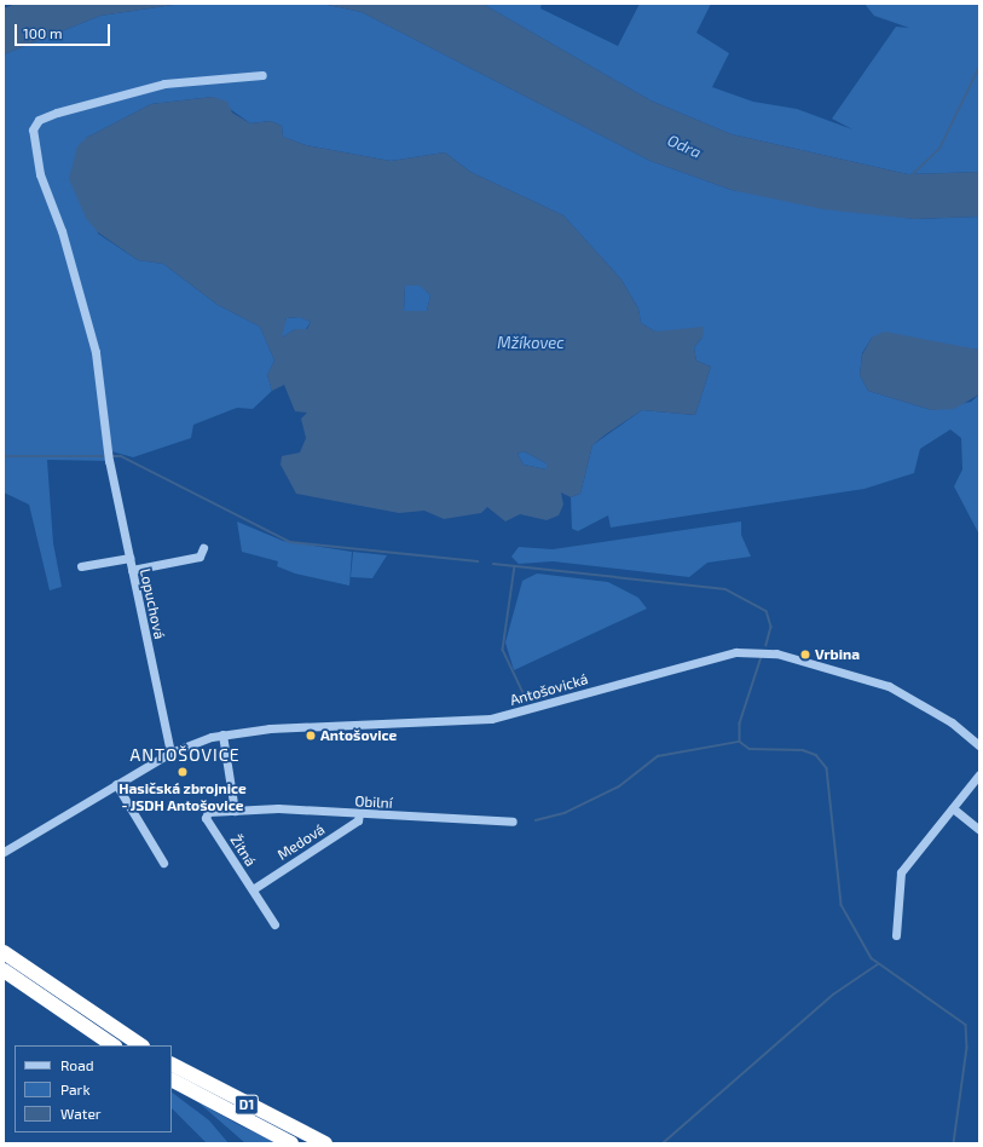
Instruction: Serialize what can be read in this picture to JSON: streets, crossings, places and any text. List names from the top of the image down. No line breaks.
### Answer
{"streets":{"highway":["D1"],"street":["Lopuchová","Antošovická","Obilní","Medová","Žitná"]},"crossings":[["Lopuchová","Antošovická"],["Obilní","Medová"],["Obilní","Žitná"],["Medová","Žitná"]],"districts":["ANTOŠOVICE"],"water":["Odra","Mžíkovec"],"places":["Vrbina","Antošovice","Hasičská zbrojnice - JSDH Antošovice"],"legend":["Road","Park","Water"],"scale_bar":"100 m"}
